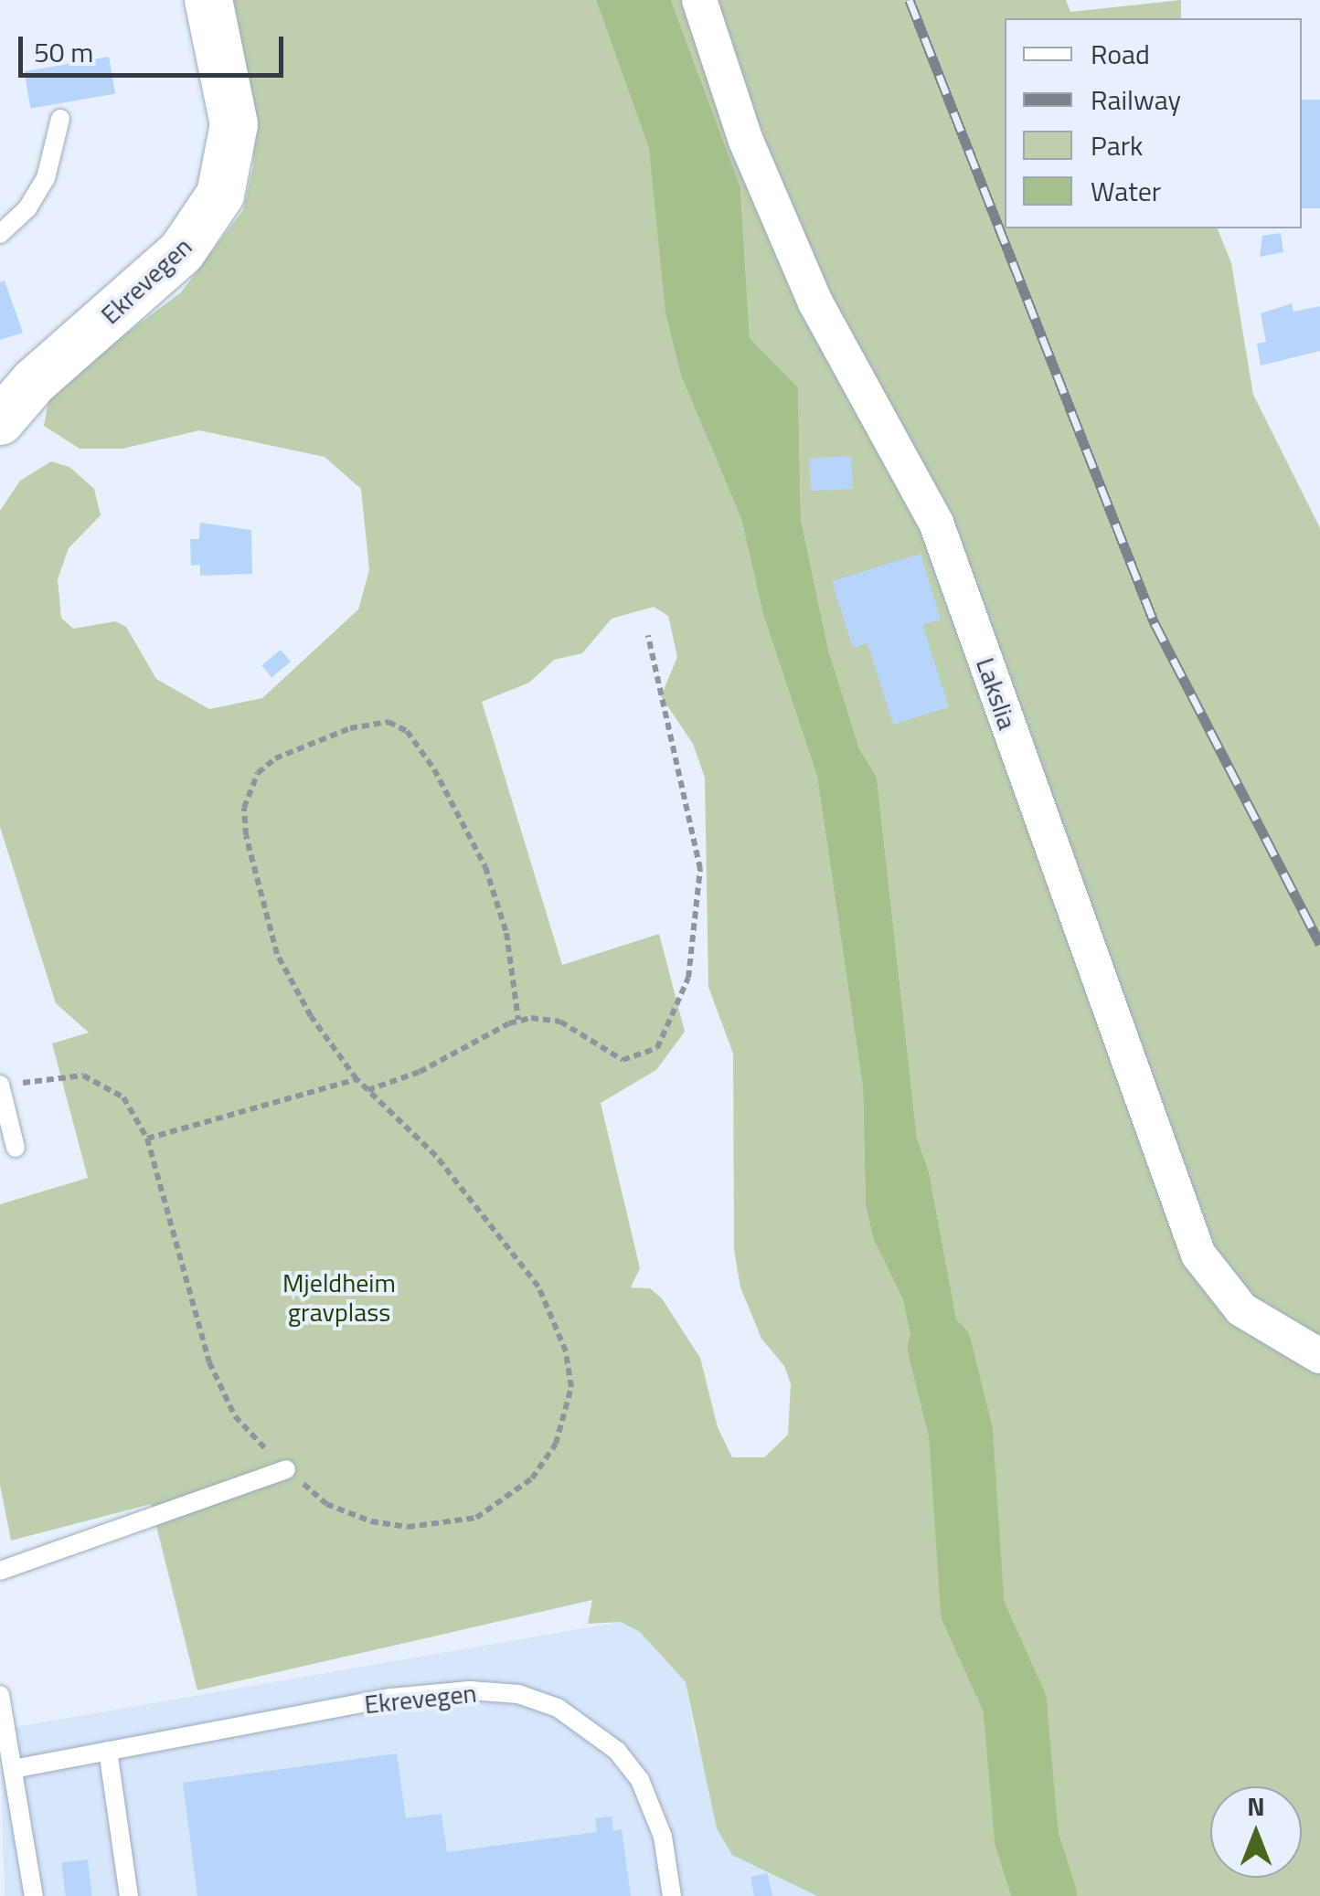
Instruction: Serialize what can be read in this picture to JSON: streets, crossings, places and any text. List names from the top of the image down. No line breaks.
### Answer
{"streets":{"main road":["Ekrevegen"],"street":["Lakslia"]},"parks":["Mjeldheim gravplass"],"legend":["Road","Railway","Park","Water"],"scale_bar":"50 m","north":"top"}
